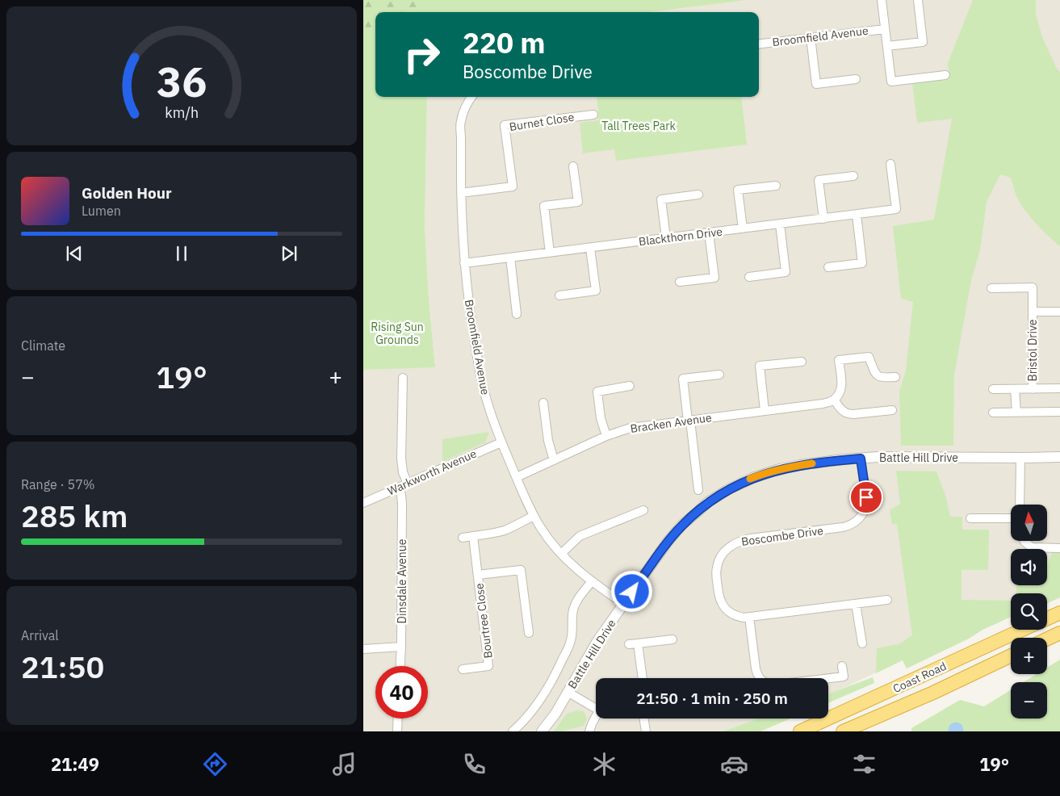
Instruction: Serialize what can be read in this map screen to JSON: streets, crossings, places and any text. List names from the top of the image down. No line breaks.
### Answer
{"streets":{"highway":["Coast Road"],"street":["Broomfield Avenue","Burnet Close","Blackthorn Drive","Bristol Drive","Bracken Avenue","Battle Hill Drive","Warkworth Avenue","Boscombe Drive","Dinsdale Avenue","Bourtree Close"]},"crossings":[["Broomfield Avenue","Burnet Close"],["Broomfield Avenue","Blackthorn Drive"],["Broomfield Avenue","Bracken Avenue"],["Broomfield Avenue","Battle Hill Drive"],["Broomfield Avenue","Warkworth Avenue"],["Battle Hill Drive","Boscombe Drive"],["Warkworth Avenue","Dinsdale Avenue"]],"parks":["Tall Trees Park","Rising Sun Grounds"],"north":"top","page":{"turn":["220 m","Boscombe Drive"],"song":["Golden Hour","Lumen"],"tile":["Climate",["Range · 57%","285 km"],["Arrival","21:50"]],"heat":["−","19°","+"],"map_buttons":["+","−"],"limit":"40","trip":"21:50 · 1 min · 250 m","tabs":["21:49","19°"],"gauge":["36","km/h"]}}
